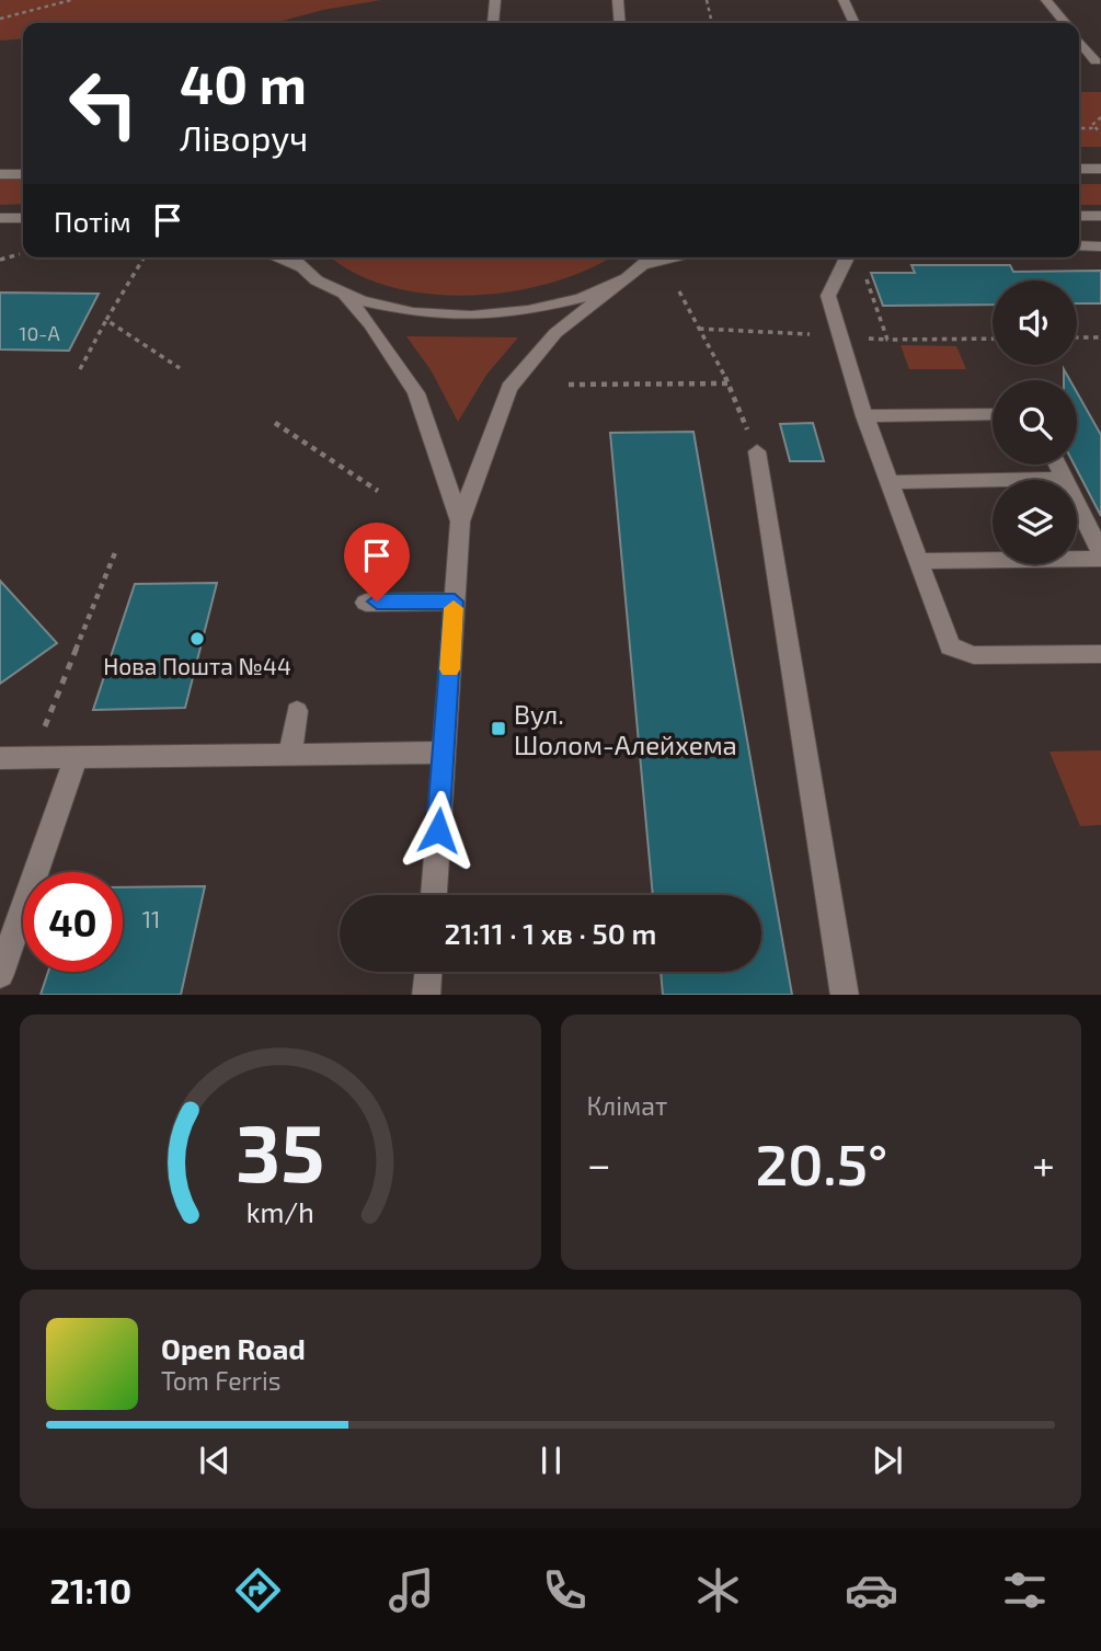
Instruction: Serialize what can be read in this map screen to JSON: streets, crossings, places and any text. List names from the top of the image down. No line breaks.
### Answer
{"places":{"other":["Нова Пошта №44"],"transit":["Вул. Шолом-Алейхема"]},"house_numbers":["10-А","11"],"page":{"turn":["40 m","Ліворуч"],"then":"Потім","limit":"40","trip":"21:11 · 1 хв · 50 m","tile":"Клімат","heat":["−","20.5°","+"],"song":["Open Road","Tom Ferris"],"tabs":"21:10","gauge":["35","km/h"]}}
